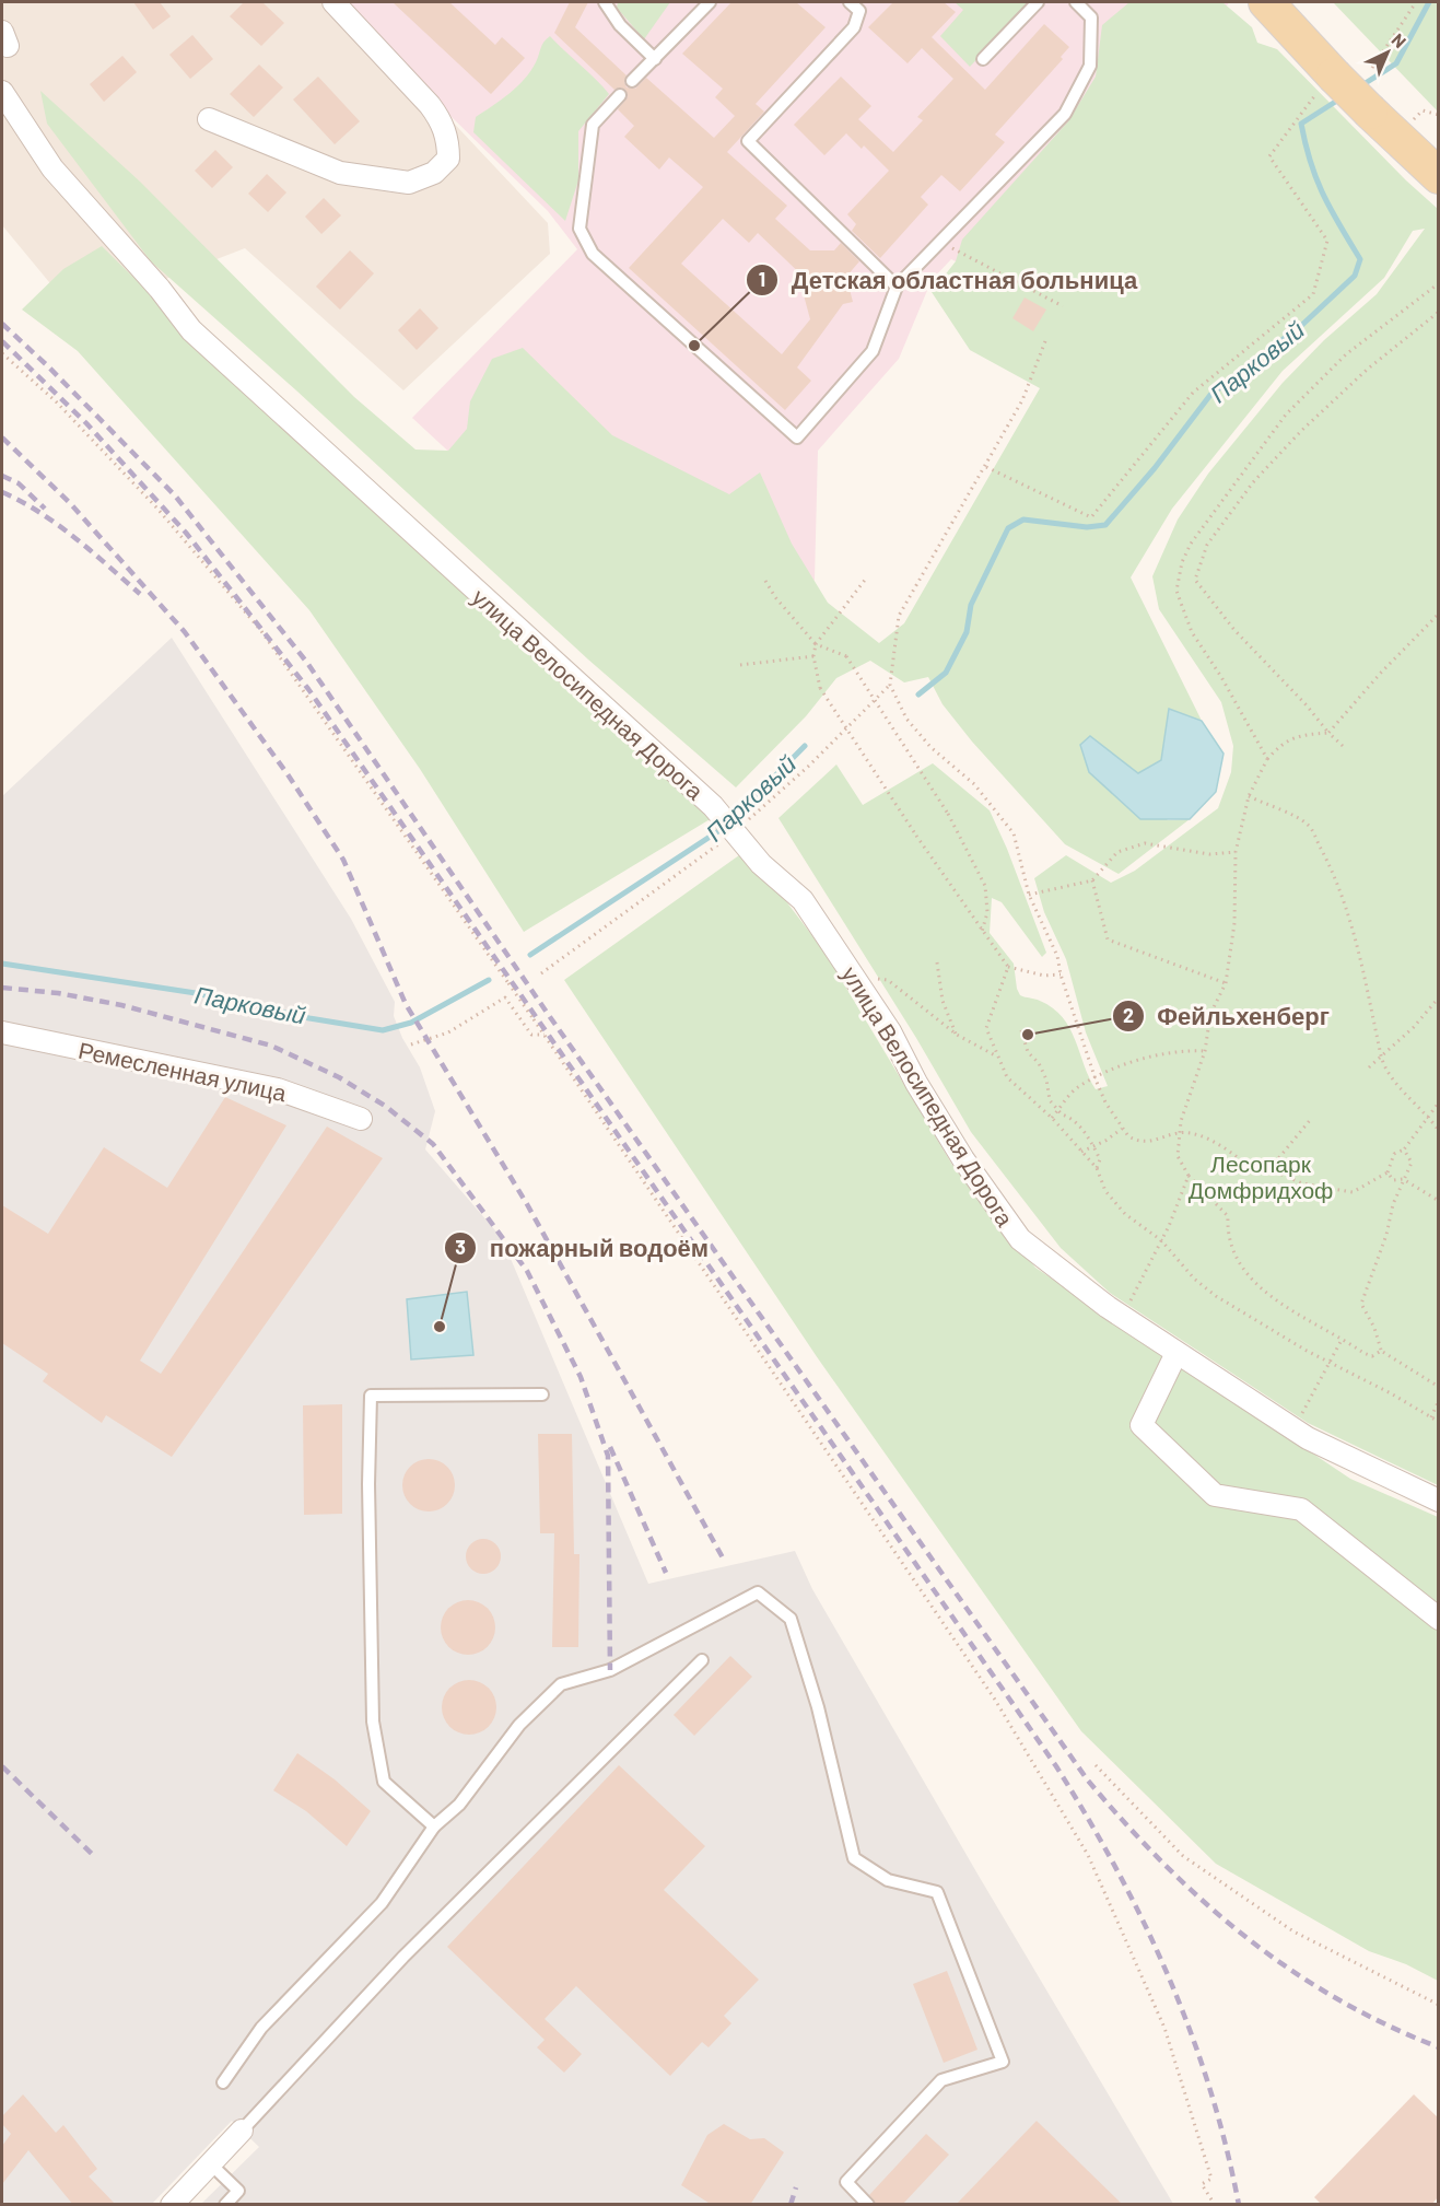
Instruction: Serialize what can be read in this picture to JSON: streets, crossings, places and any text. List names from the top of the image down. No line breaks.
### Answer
{"streets":{"street":["улица Велосипедная Дорога","Ремесленная улица"]},"water":["Парковый"],"parks":["Лесопарк Домфридхоф"],"places":["Детская областная больница","Фейльхенберг","пожарный водоём"],"north":"top right"}
